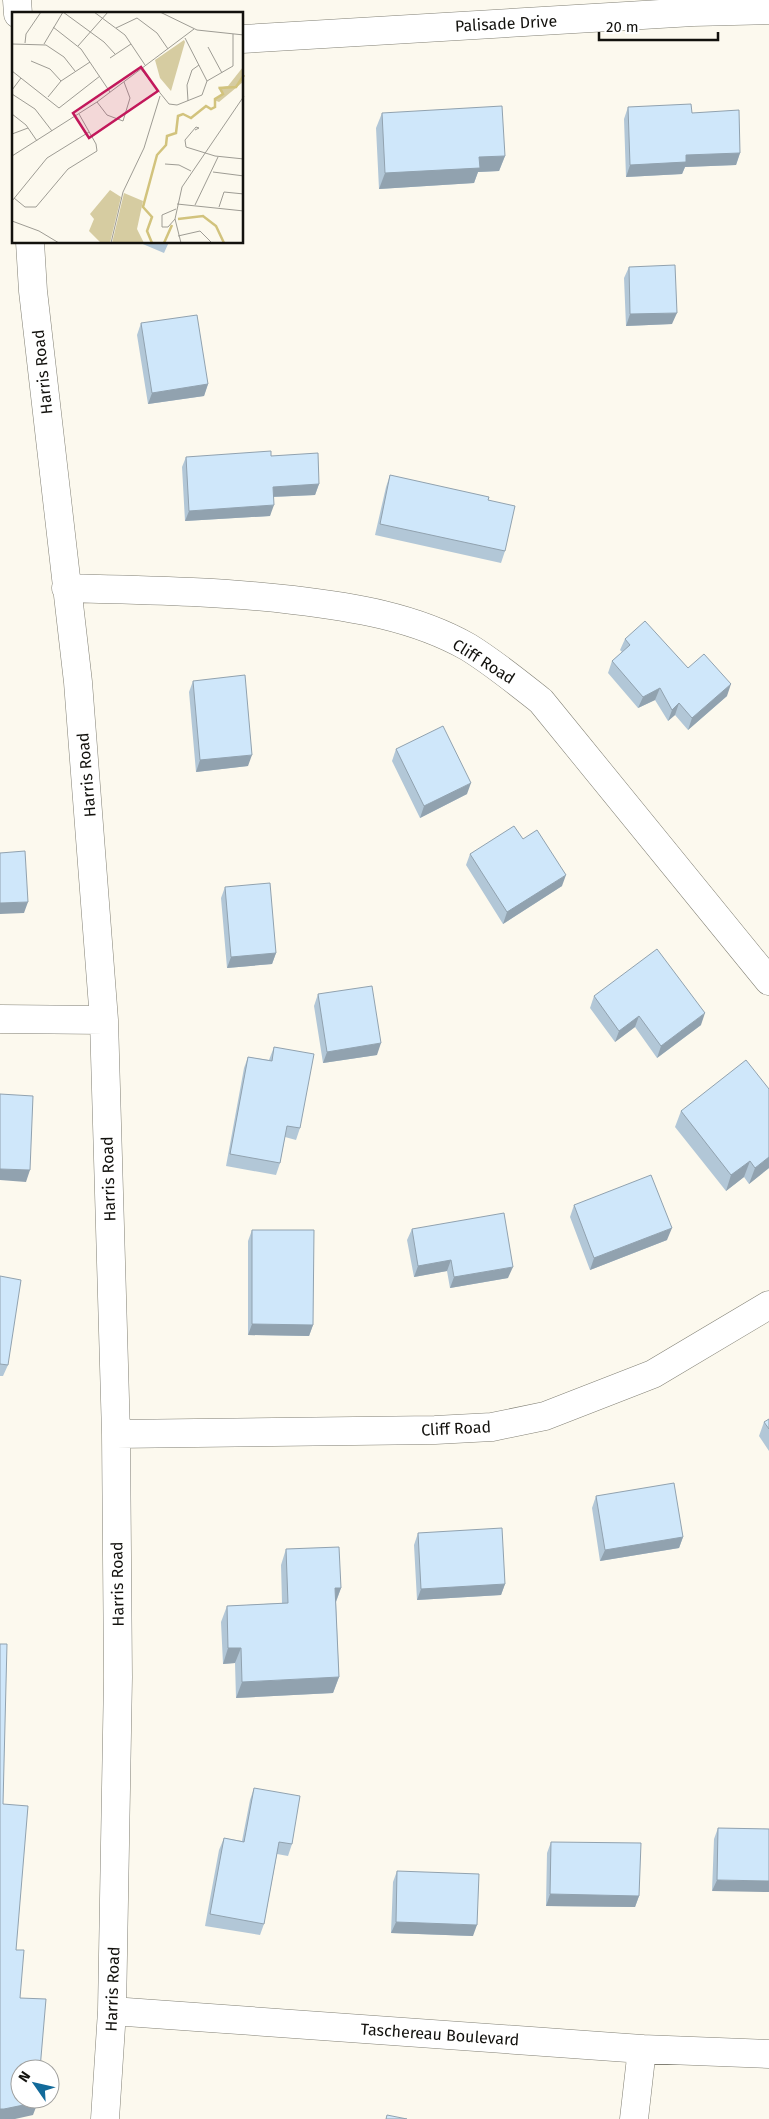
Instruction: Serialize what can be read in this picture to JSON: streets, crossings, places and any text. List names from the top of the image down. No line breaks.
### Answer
{"streets":{"street":["Palisade Drive","Harris Road","Cliff Road","Taschereau Boulevard"]},"crossings":[["Harris Road","Cliff Road"],["Harris Road","Taschereau Boulevard"]],"scale_bar":"20 m","north":"top left"}
